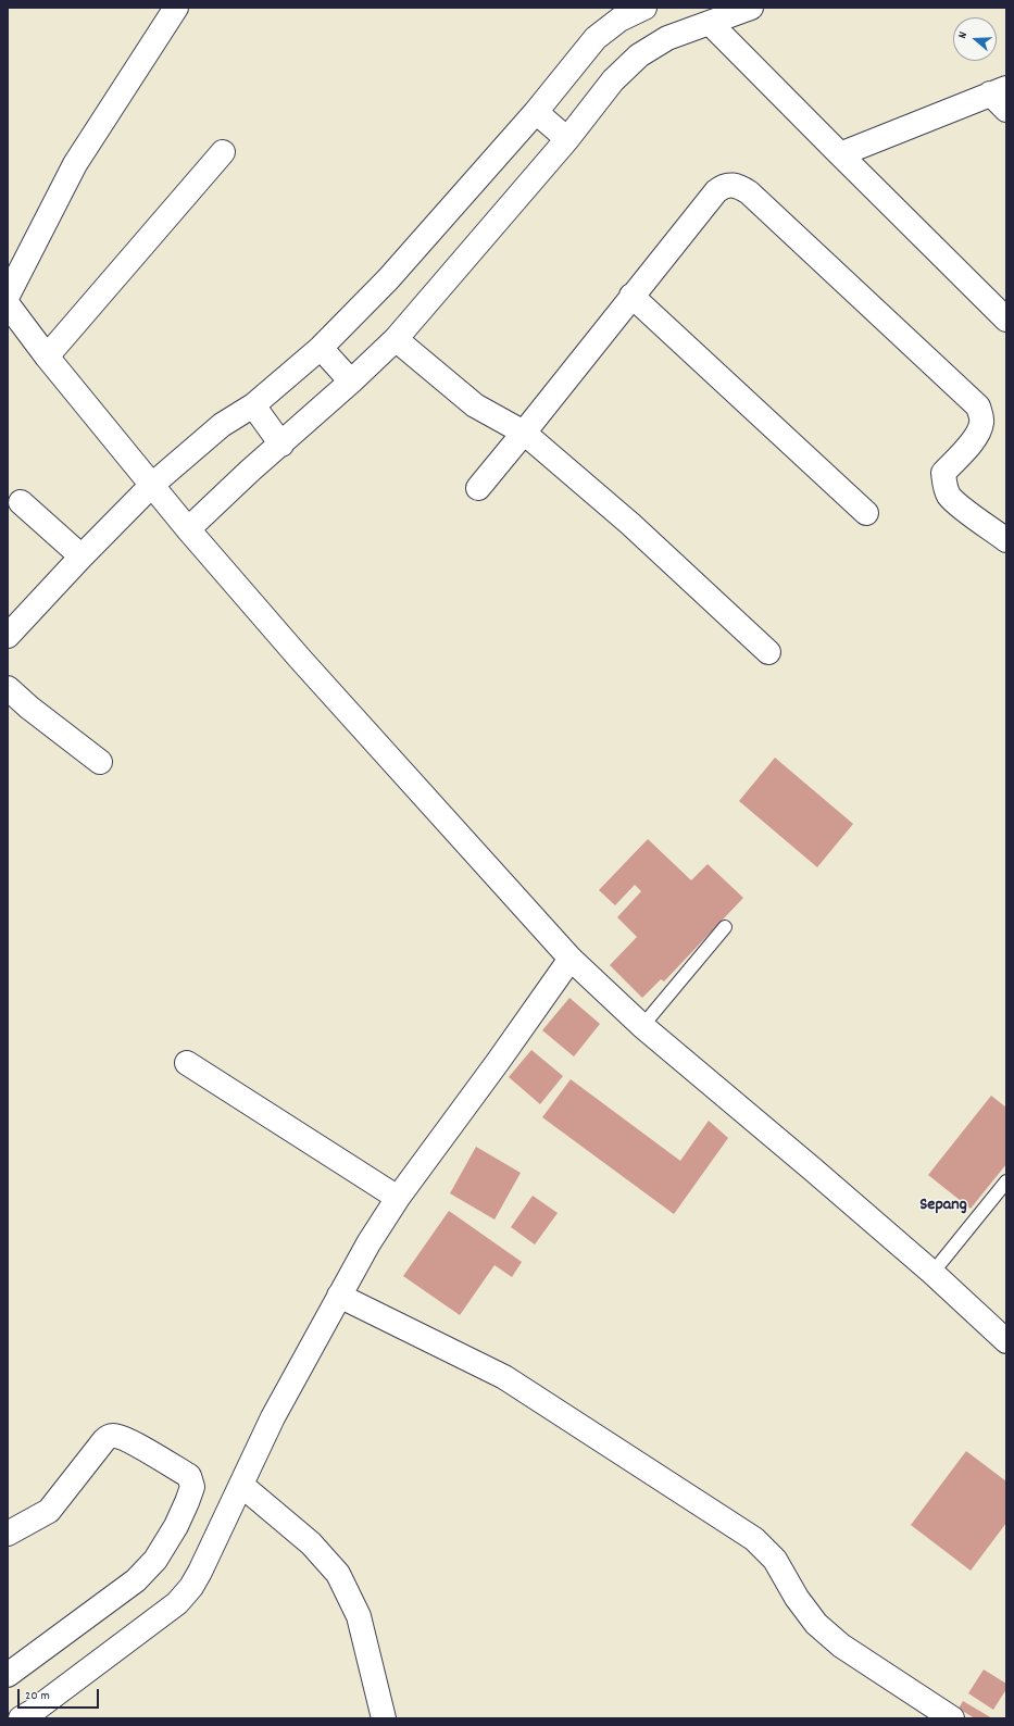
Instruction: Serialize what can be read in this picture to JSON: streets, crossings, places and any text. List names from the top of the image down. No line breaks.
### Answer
{"districts":["Sepang"],"scale_bar":"20 m","north":"left"}
